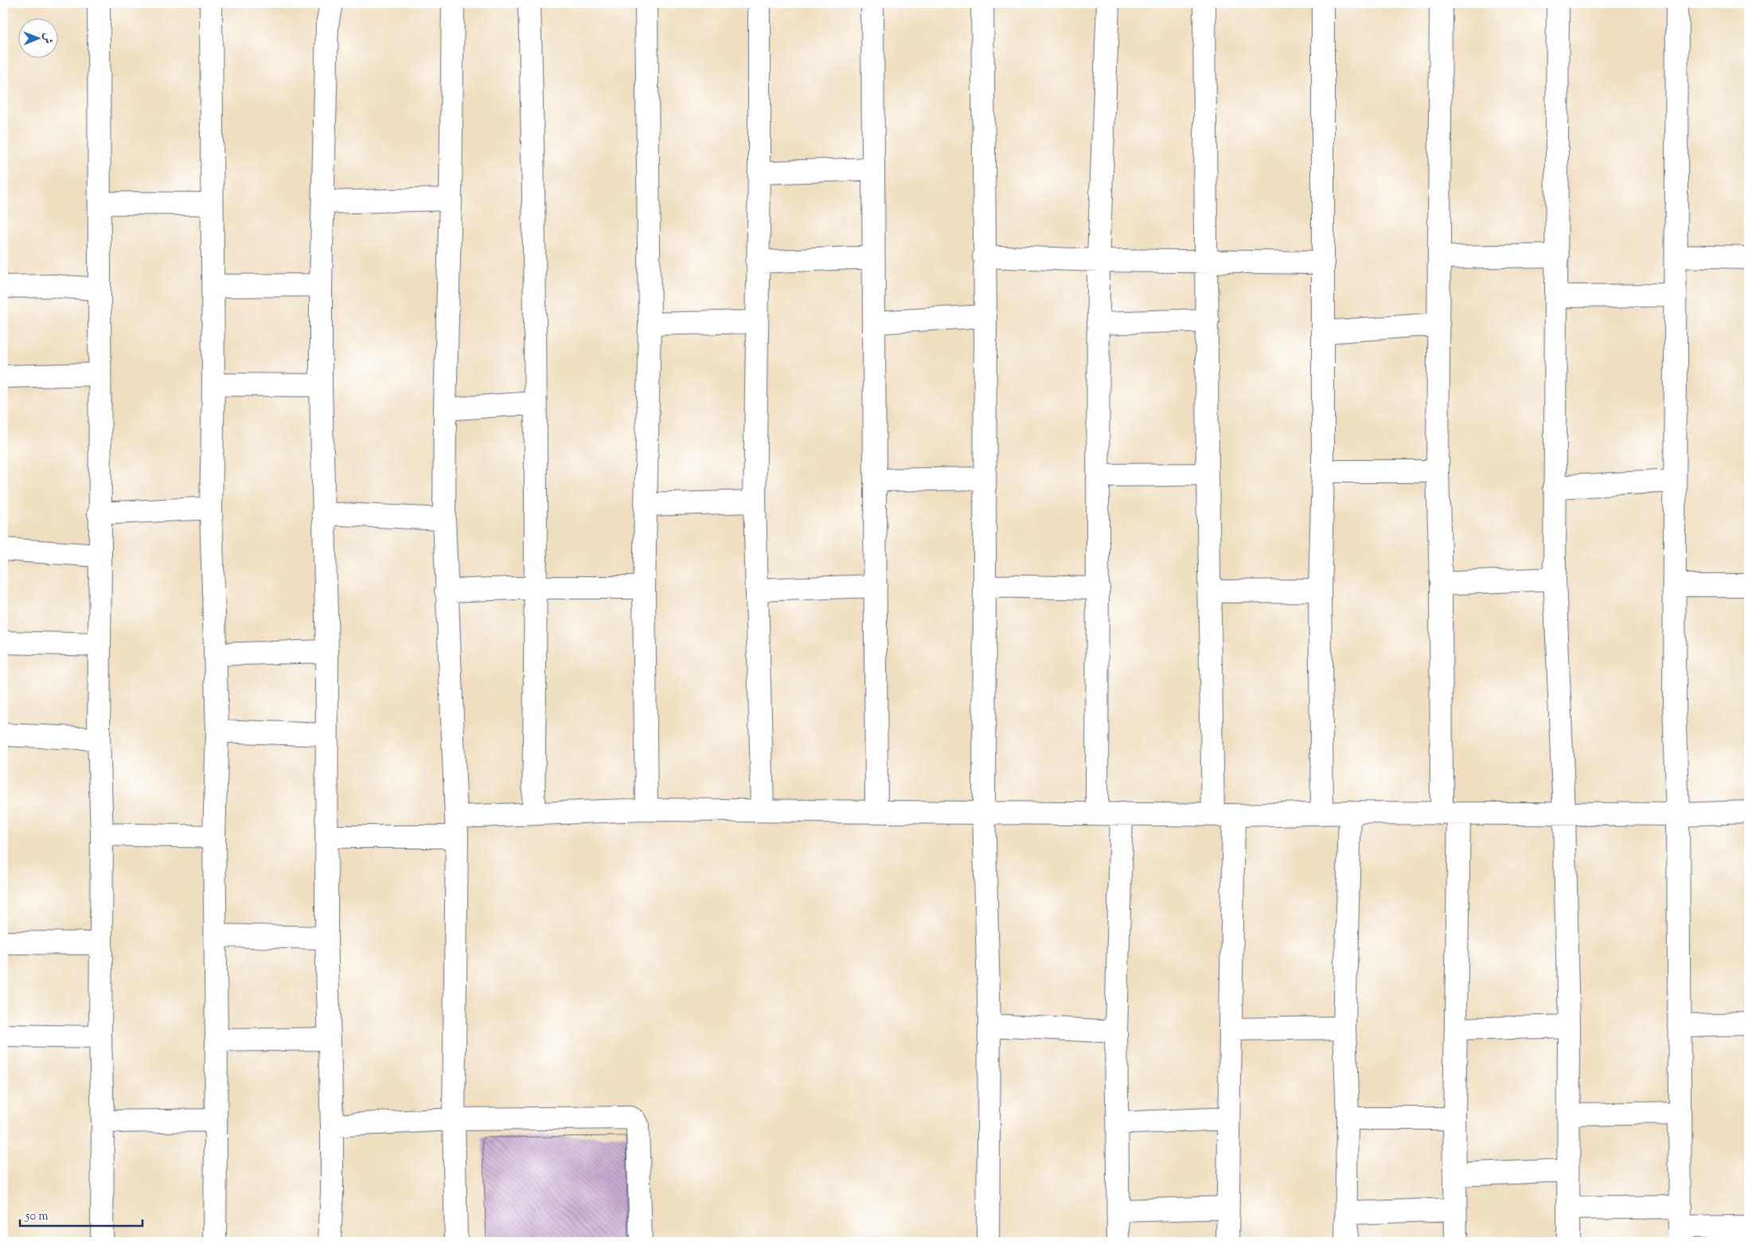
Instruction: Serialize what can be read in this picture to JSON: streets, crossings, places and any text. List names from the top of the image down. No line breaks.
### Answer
{"scale_bar":"50 m","north":"right"}
